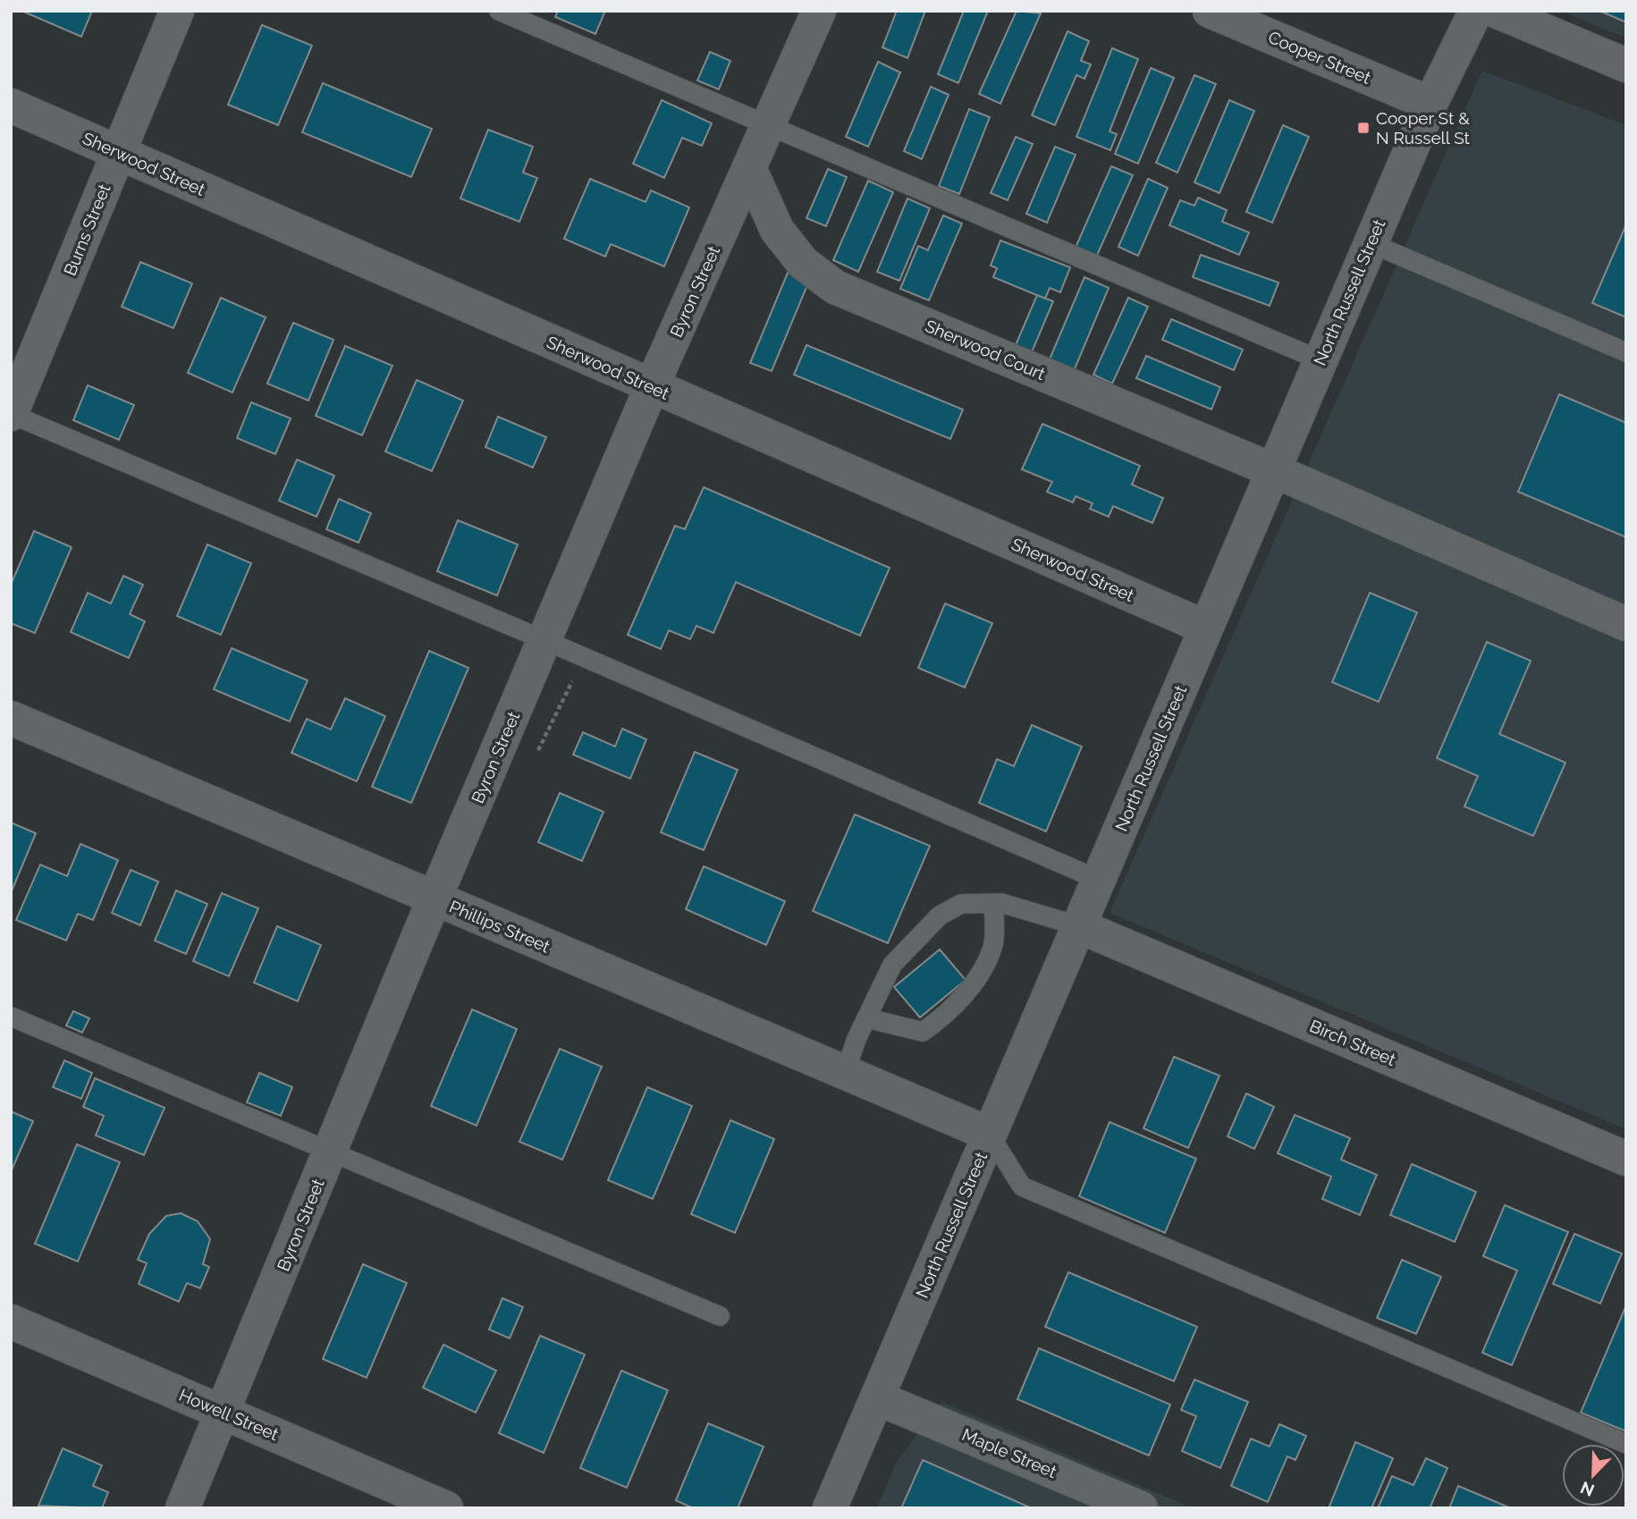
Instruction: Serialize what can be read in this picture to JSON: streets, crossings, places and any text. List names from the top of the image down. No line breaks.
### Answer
{"streets":{"street":["Cooper Street","Sherwood Street","Burns Street","Byron Street","North Russell Street","Sherwood Court","Phillips Street","Birch Street","Howell Street","Maple Street"]},"crossings":[["Cooper Street","North Russell Street"],["Sherwood Street","Burns Street"],["Sherwood Street","Byron Street"],["Sherwood Street","North Russell Street"],["Byron Street","Sherwood Court"],["Byron Street","Phillips Street"],["Byron Street","Howell Street"],["North Russell Street","Sherwood Court"],["North Russell Street","Phillips Street"],["North Russell Street","Birch Street"],["North Russell Street","Maple Street"]],"places":{"transit":["Cooper St & N Russell St"]},"north":"bottom left"}
